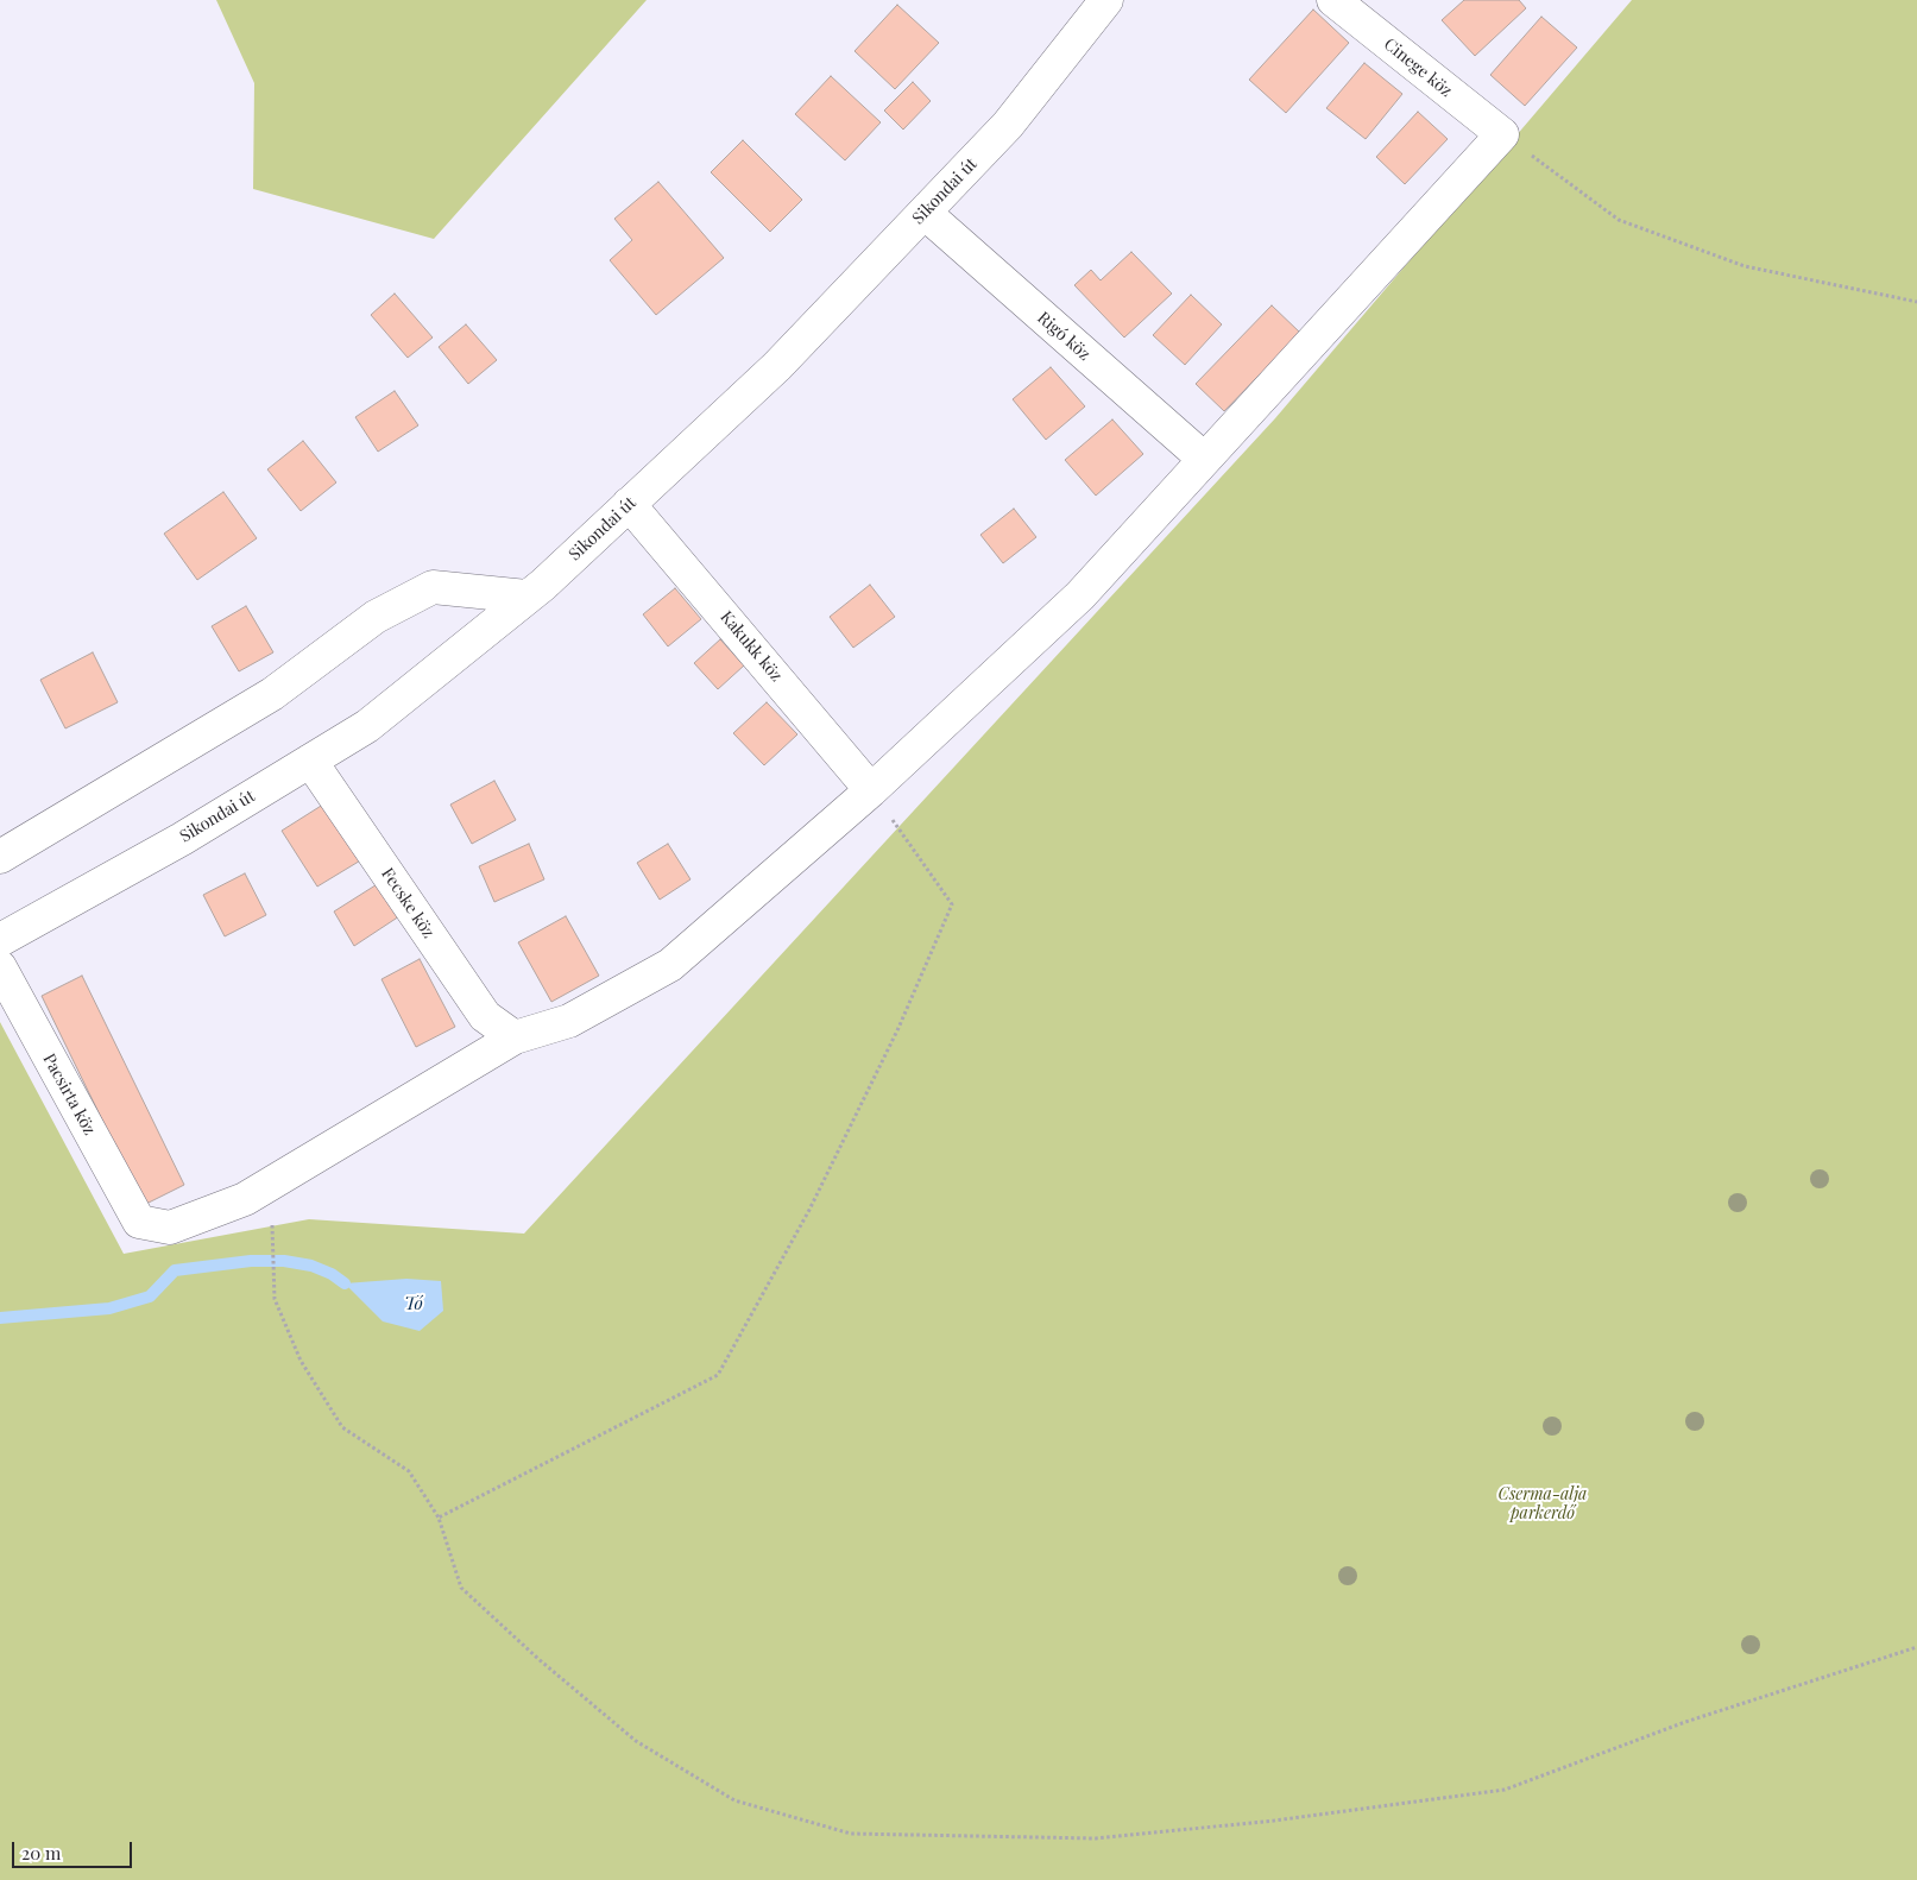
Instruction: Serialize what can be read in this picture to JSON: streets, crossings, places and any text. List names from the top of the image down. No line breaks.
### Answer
{"streets":{"street":["Cinege köz","Sikondai út","Rigó köz","Kakukk köz","Fecske köz","Pacsirta köz"]},"crossings":[["Sikondai út","Rigó köz"],["Sikondai út","Kakukk köz"],["Sikondai út","Fecske köz"],["Fecske köz","Pacsirta köz"]],"water":["Tó"],"parks":["Cserma-alja parkerdő"],"scale_bar":"20 m"}
